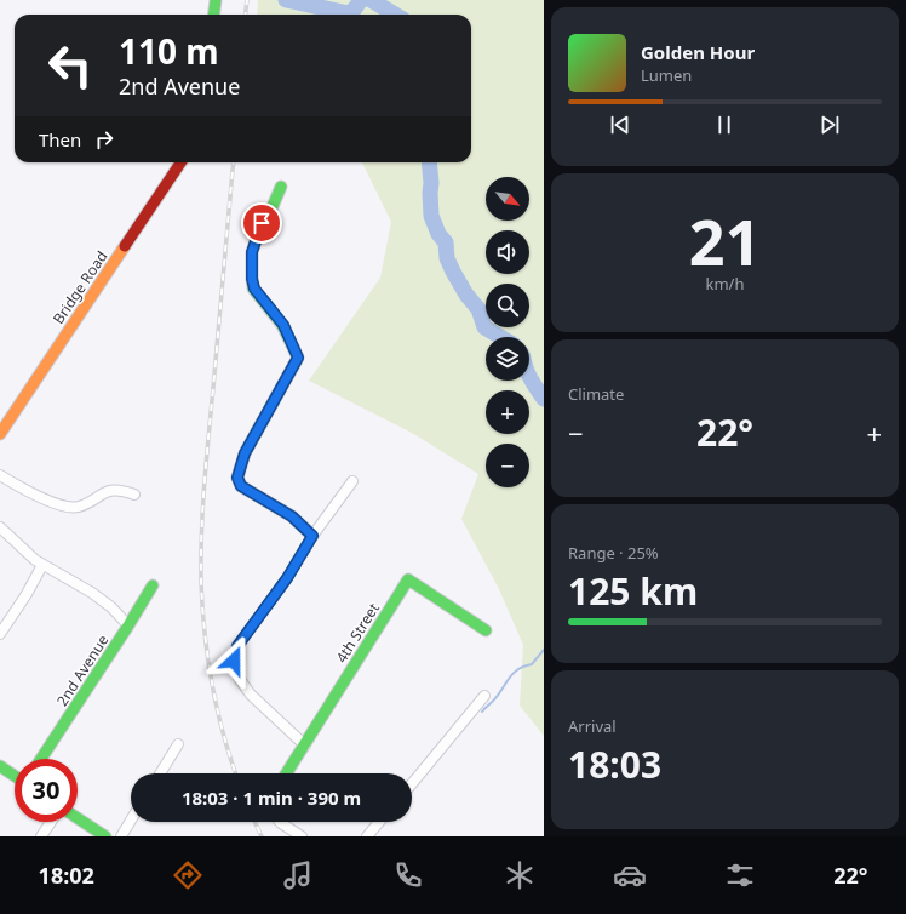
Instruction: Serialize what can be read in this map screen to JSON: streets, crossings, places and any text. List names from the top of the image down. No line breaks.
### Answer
{"streets":{"street":["Bridge Road","4th Street","2nd Avenue"]},"north":"bottom right","page":{"turn":["110 m","2nd Avenue"],"song":["Golden Hour","Lumen"],"then":"Then","tile":[["21","km/h"],"Climate",["Range · 25%","125 km"],["Arrival","18:03"]],"map_buttons":["+","−"],"heat":["−","22°","+"],"limit":"30","trip":"18:03 · 1 min · 390 m","tabs":["18:02","22°"]}}
